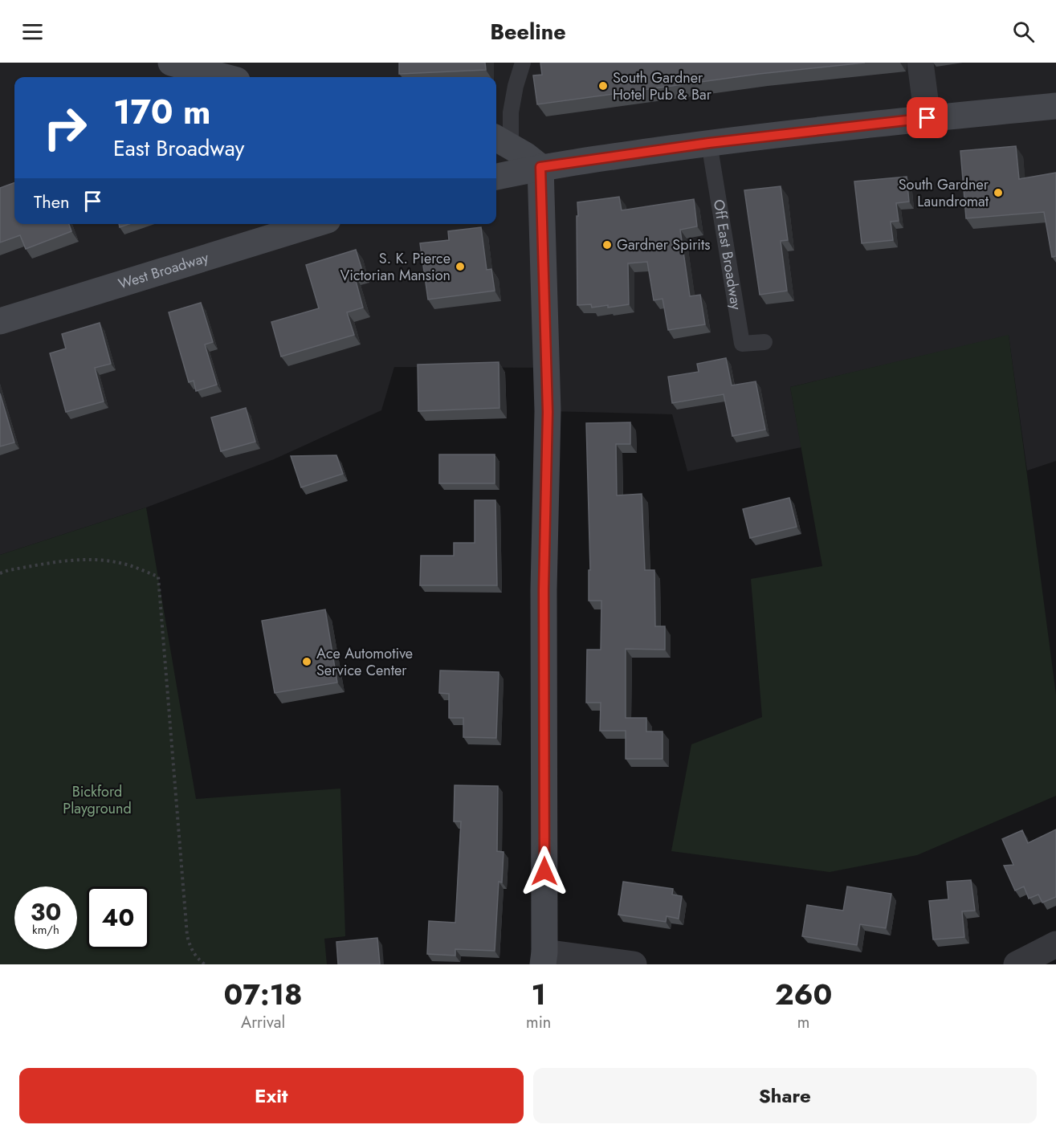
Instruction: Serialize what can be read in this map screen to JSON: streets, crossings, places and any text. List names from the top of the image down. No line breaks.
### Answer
{"streets":{"main road":["West Broadway"],"lane":["Off East Broadway"]},"parks":["Bickford Playground"],"places":["South Gardner Hotel Pub & Bar","South Gardner Laundromat","Gardner Spirits","S. K. Pierce Victorian Mansion","Ace Automotive Service Center"],"page":{"header":"Beeline","turn":["170 m","East Broadway"],"then":"Then","speed":"30 km/h","limit":"40","eta":["07:18","Arrival","1","min","260","m"],"buttons":["Exit","Share"]}}
